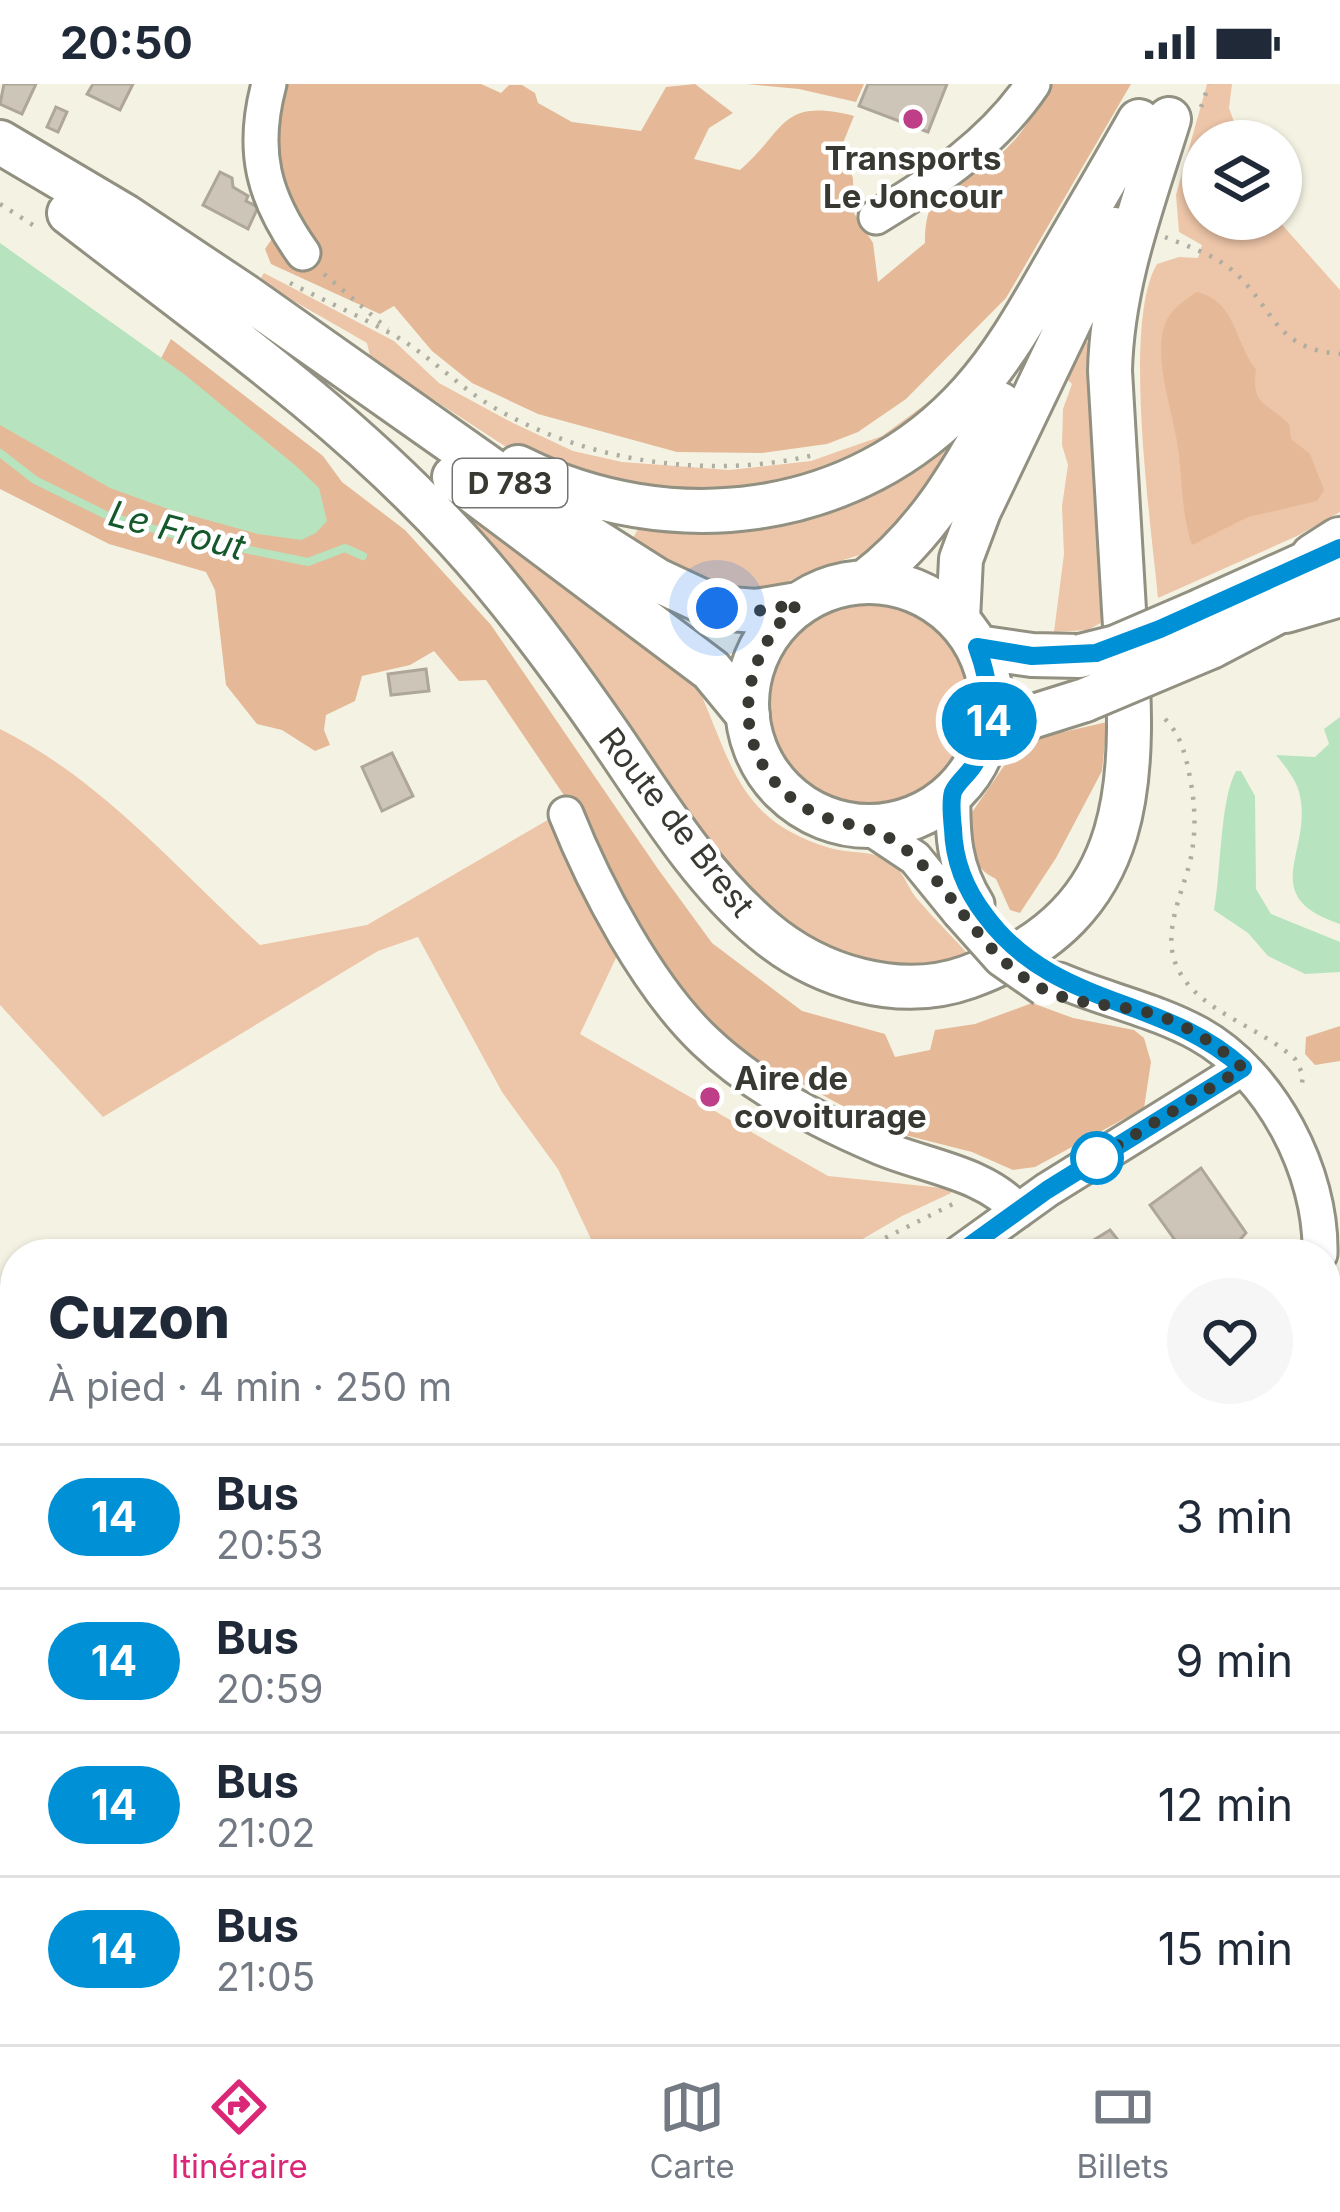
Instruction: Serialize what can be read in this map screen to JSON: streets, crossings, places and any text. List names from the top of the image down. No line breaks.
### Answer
{"streets":{"main road":["D 783","Route de Brest"]},"crossings":[["D 783","Route de Brest"]],"water":["Le Frout"],"places":["Transports Le Joncour","Aire de covoiturage"],"lines":["bus line 14"],"page":{"status":"20:50","on_map":"14","heading":["Cuzon","À pied · 4 min · 250 m"],"list":[{"mark":"14","name":"Bus","note":"20:53","value":"3 min"},{"mark":"14","name":"Bus","note":"20:59","value":"9 min"},{"mark":"14","name":"Bus","note":"21:02","value":"12 min"},{"mark":"14","name":"Bus","note":"21:05","value":"15 min"}],"tabs":["Itinéraire","Carte","Billets"]}}
